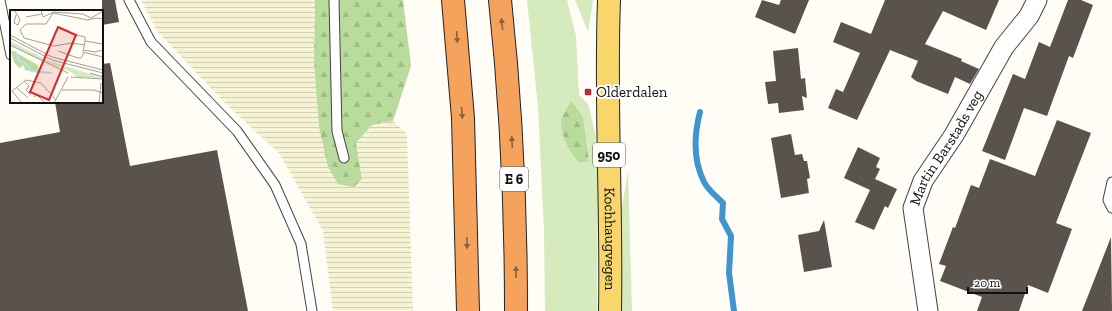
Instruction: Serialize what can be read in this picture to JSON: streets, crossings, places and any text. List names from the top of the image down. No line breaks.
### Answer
{"streets":{"highway":["E 6"],"main road":["950","Kochhaugvegen"],"street":["Martin Barstads veg"]},"places":{"transit":["Olderdalen"]},"scale_bar":"20 m"}
